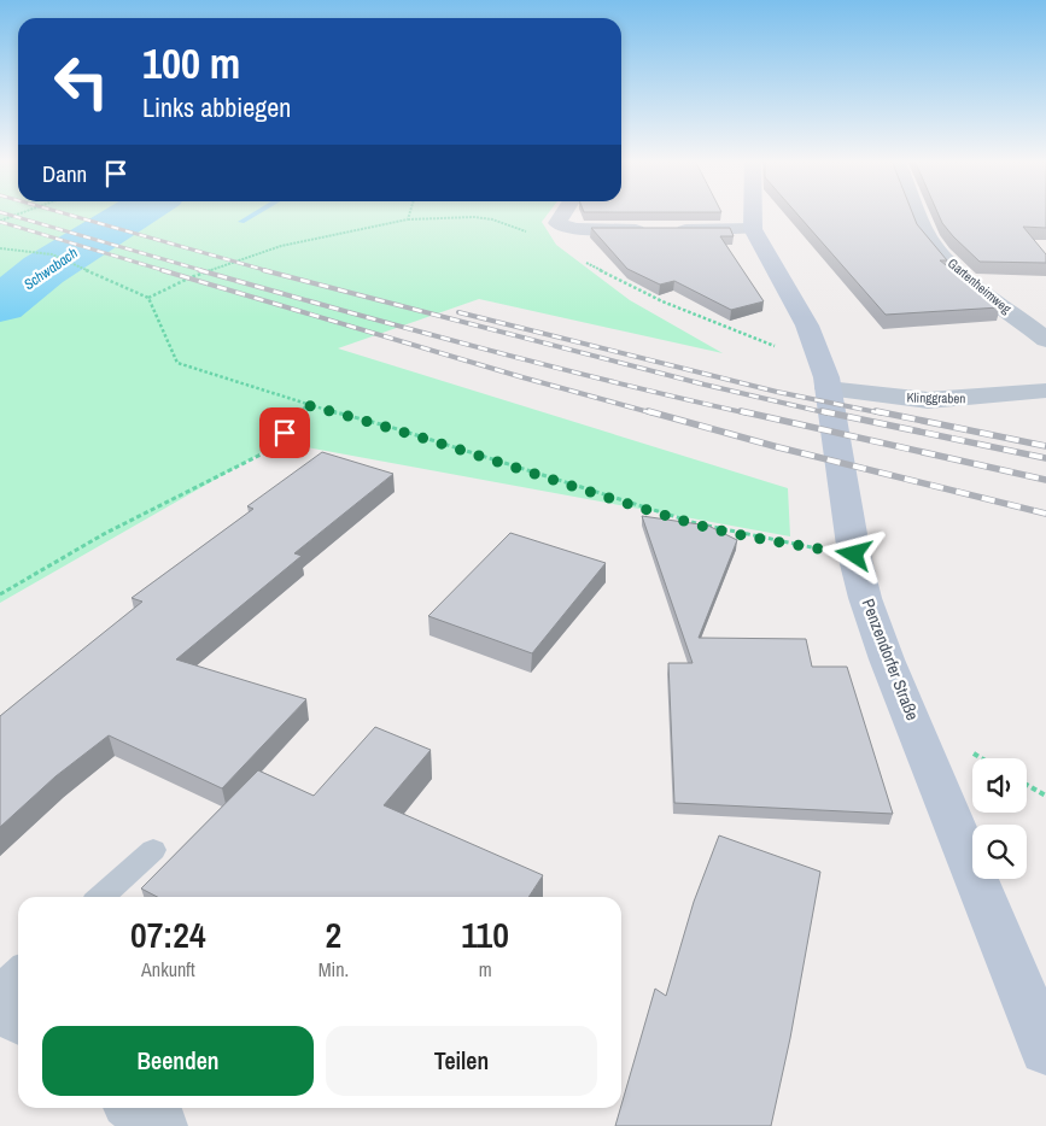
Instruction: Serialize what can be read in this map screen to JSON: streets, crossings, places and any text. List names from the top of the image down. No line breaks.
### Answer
{"streets":{"main road":["Penzendorfer Straße"],"street":["Gartenheimweg","Klinggraben"]},"crossings":[["Klinggraben","Penzendorfer Straße"]],"water":["Schwabach"],"page":{"turn":["100 m","Links abbiegen"],"then":"Dann","eta":["07:24","Ankunft","2","Min.","110","m"],"buttons":["Beenden","Teilen"]}}
